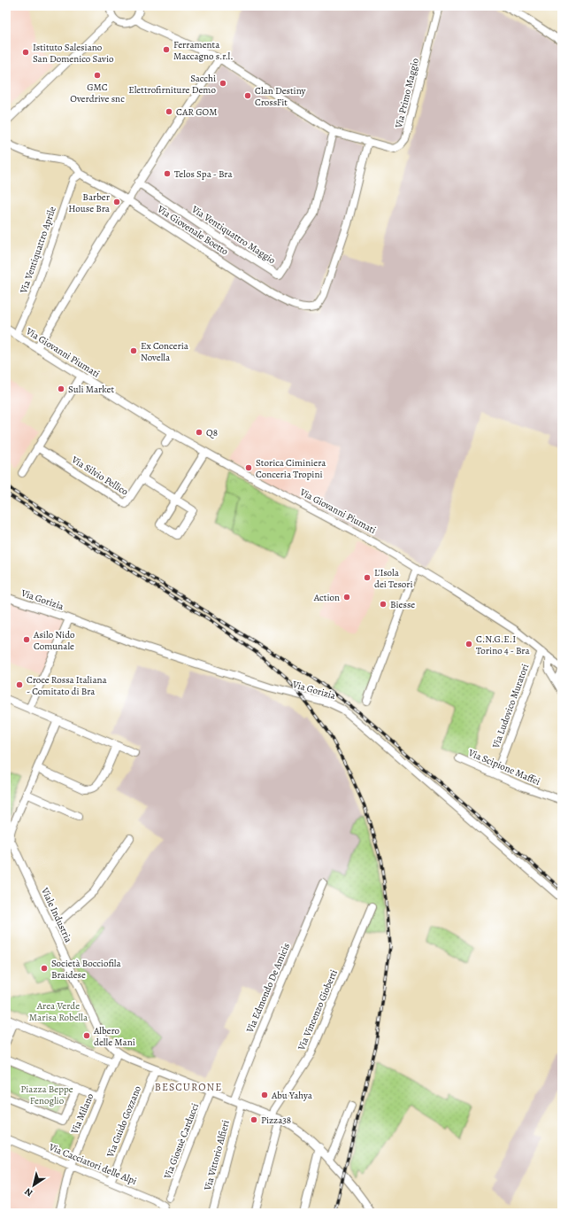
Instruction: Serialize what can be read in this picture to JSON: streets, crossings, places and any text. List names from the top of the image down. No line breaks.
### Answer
{"streets":{"street":["Via Primo Maggio","Via Giovenale Boetto","Via Ventiquattro Maggio","Via Ventiquattro Aprile","Via Giovanni Piumati","Via Silvio Pellico","Via Gorizia","Via Ludovico Muratori","Via Scipione Maffei","Viale Industria","Via Edmondo De Amicis","Via Vincenzo Gioberti","Via Milano","Via Guido Gozzano","Via Giosuè Carducci","Via Vittorio Alfieri","Via Cacciatori delle Alpi"]},"crossings":[["Via Primo Maggio","Via Giovenale Boetto"],["Via Primo Maggio","Via Ventiquattro Maggio"],["Via Giovenale Boetto","Via Ventiquattro Aprile"],["Via Ventiquattro Aprile","Via Giovanni Piumati"],["Via Giovanni Piumati","Via Ludovico Muratori"],["Viale Industria","Via Edmondo De Amicis"],["Viale Industria","Via Vincenzo Gioberti"],["Viale Industria","Via Milano"],["Viale Industria","Via Guido Gozzano"],["Viale Industria","Via Giosuè Carducci"],["Viale Industria","Via Vittorio Alfieri"],["Via Edmondo De Amicis","Via Vittorio Alfieri"],["Via Milano","Via Cacciatori delle Alpi"],["Via Guido Gozzano","Via Cacciatori delle Alpi"]],"districts":["BESCURONE"],"parks":["Area Verde Marisa Robella","Piazza Beppe Fenoglio"],"places":["Ferramenta Maccagno s.r.l.","Istituto Salesiano San Domenico Savio","GMC Overdrive snc","Sacchi Elettrofirniture Demo","Clan Destiny CrossFit","CAR GOM","Telos Spa - Bra","Barber House Bra","Ex Conceria Novella","Suli Market","Q8","Storica Ciminiera Conceria Tropini","L'Isola dei Tesori","Action","Biesse","Asilo Nido Comunale","C.N.G.E.I Torino 4 - Bra","Croce Rossa Italiana - Comitato di Bra","Società Bocciofila Braidese","Albero delle Mani","Abu Yahya","Pizza38"],"north":"bottom left"}
